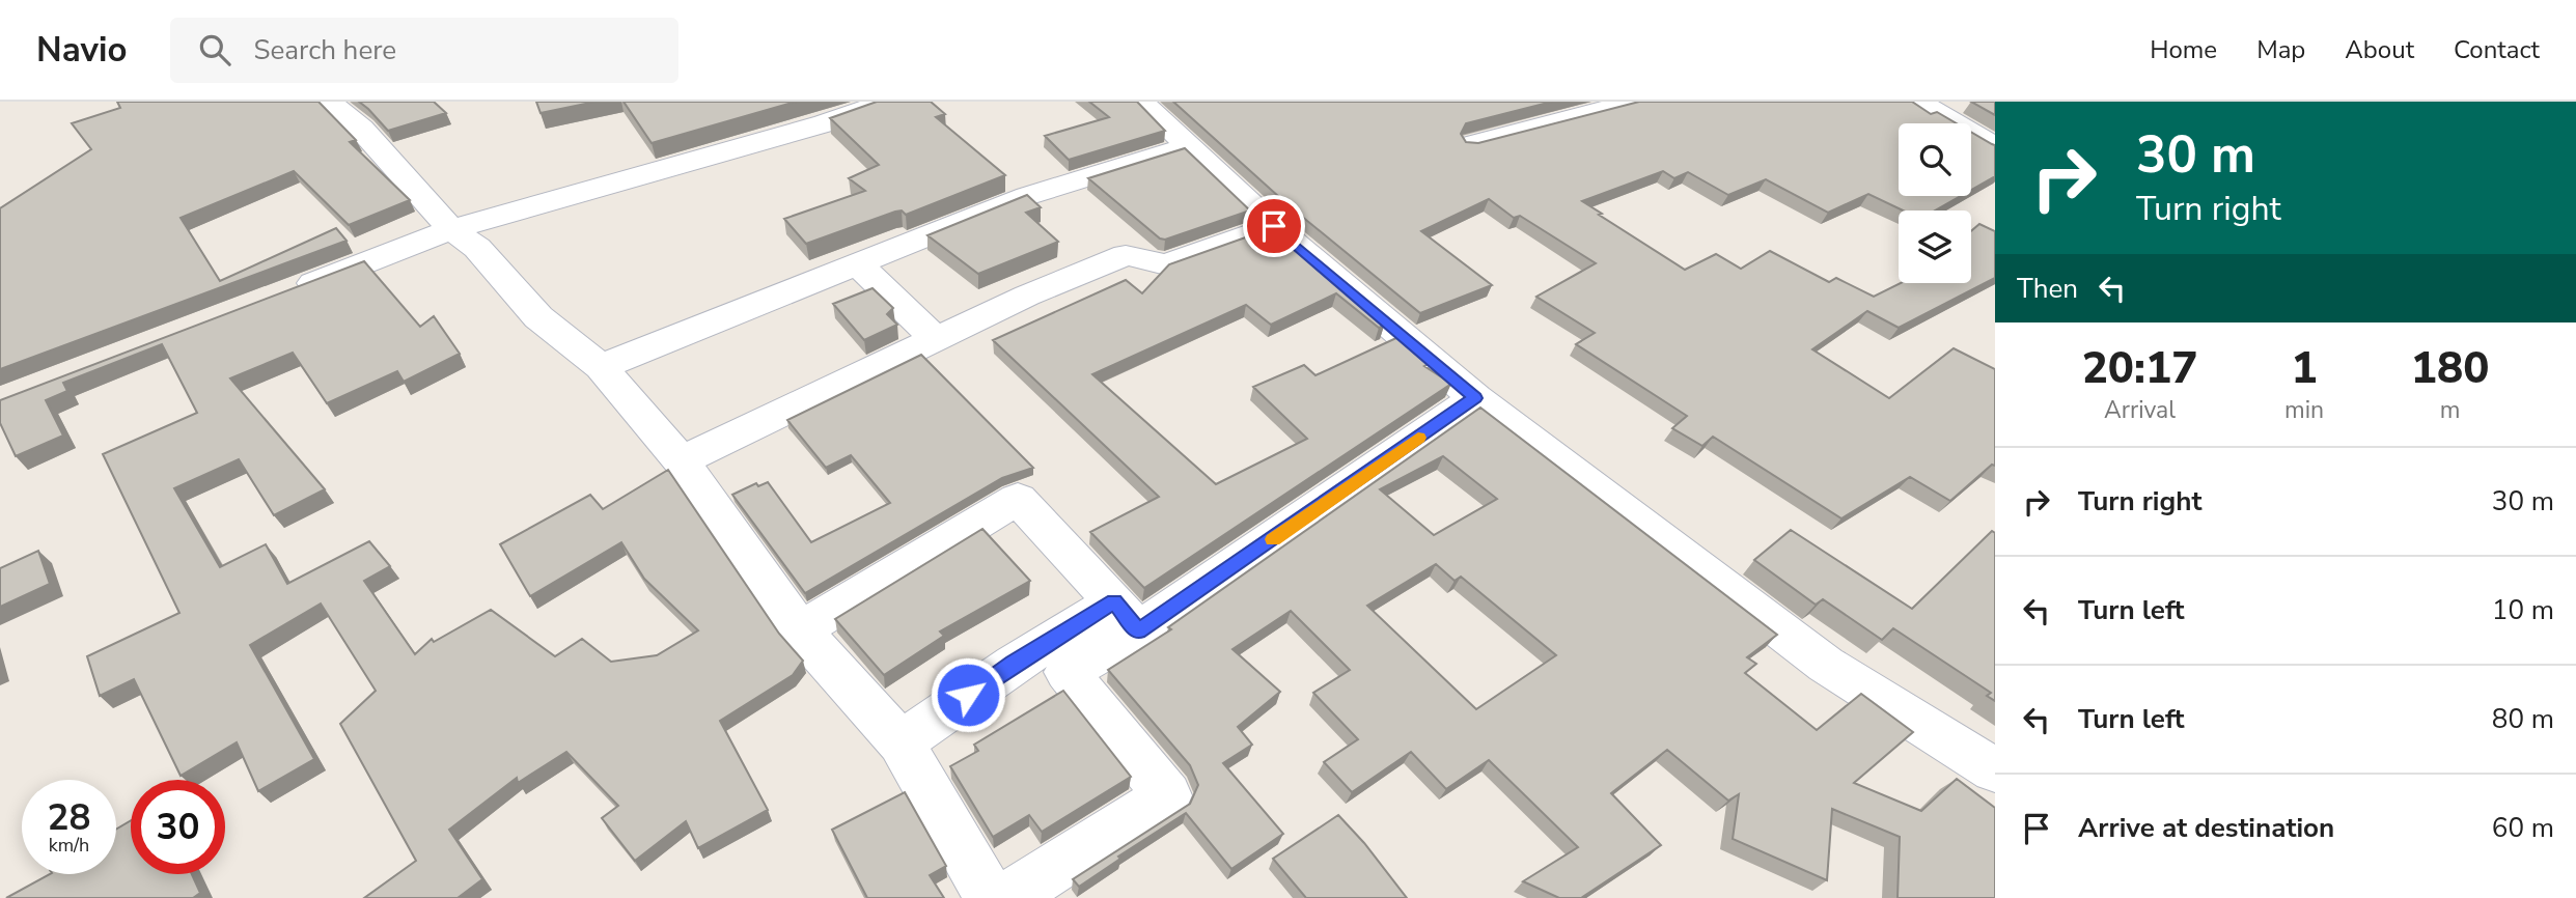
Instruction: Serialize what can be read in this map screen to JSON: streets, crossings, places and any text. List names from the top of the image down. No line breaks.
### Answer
{"page":{"header":"Navio","search":"Search here","nav":["Home","Map","About","Contact"],"turn":["30 m","Turn right"],"then":"Then","eta":["20:17","Arrival","1","min","180","m"],"list":[{"name":"Turn right","value":"30 m"},{"name":"Turn left","value":"10 m"},{"name":"Turn left","value":"80 m"},{"name":"Arrive at destination","value":"60 m"}],"speed":"28 km/h","limit":"30"}}
